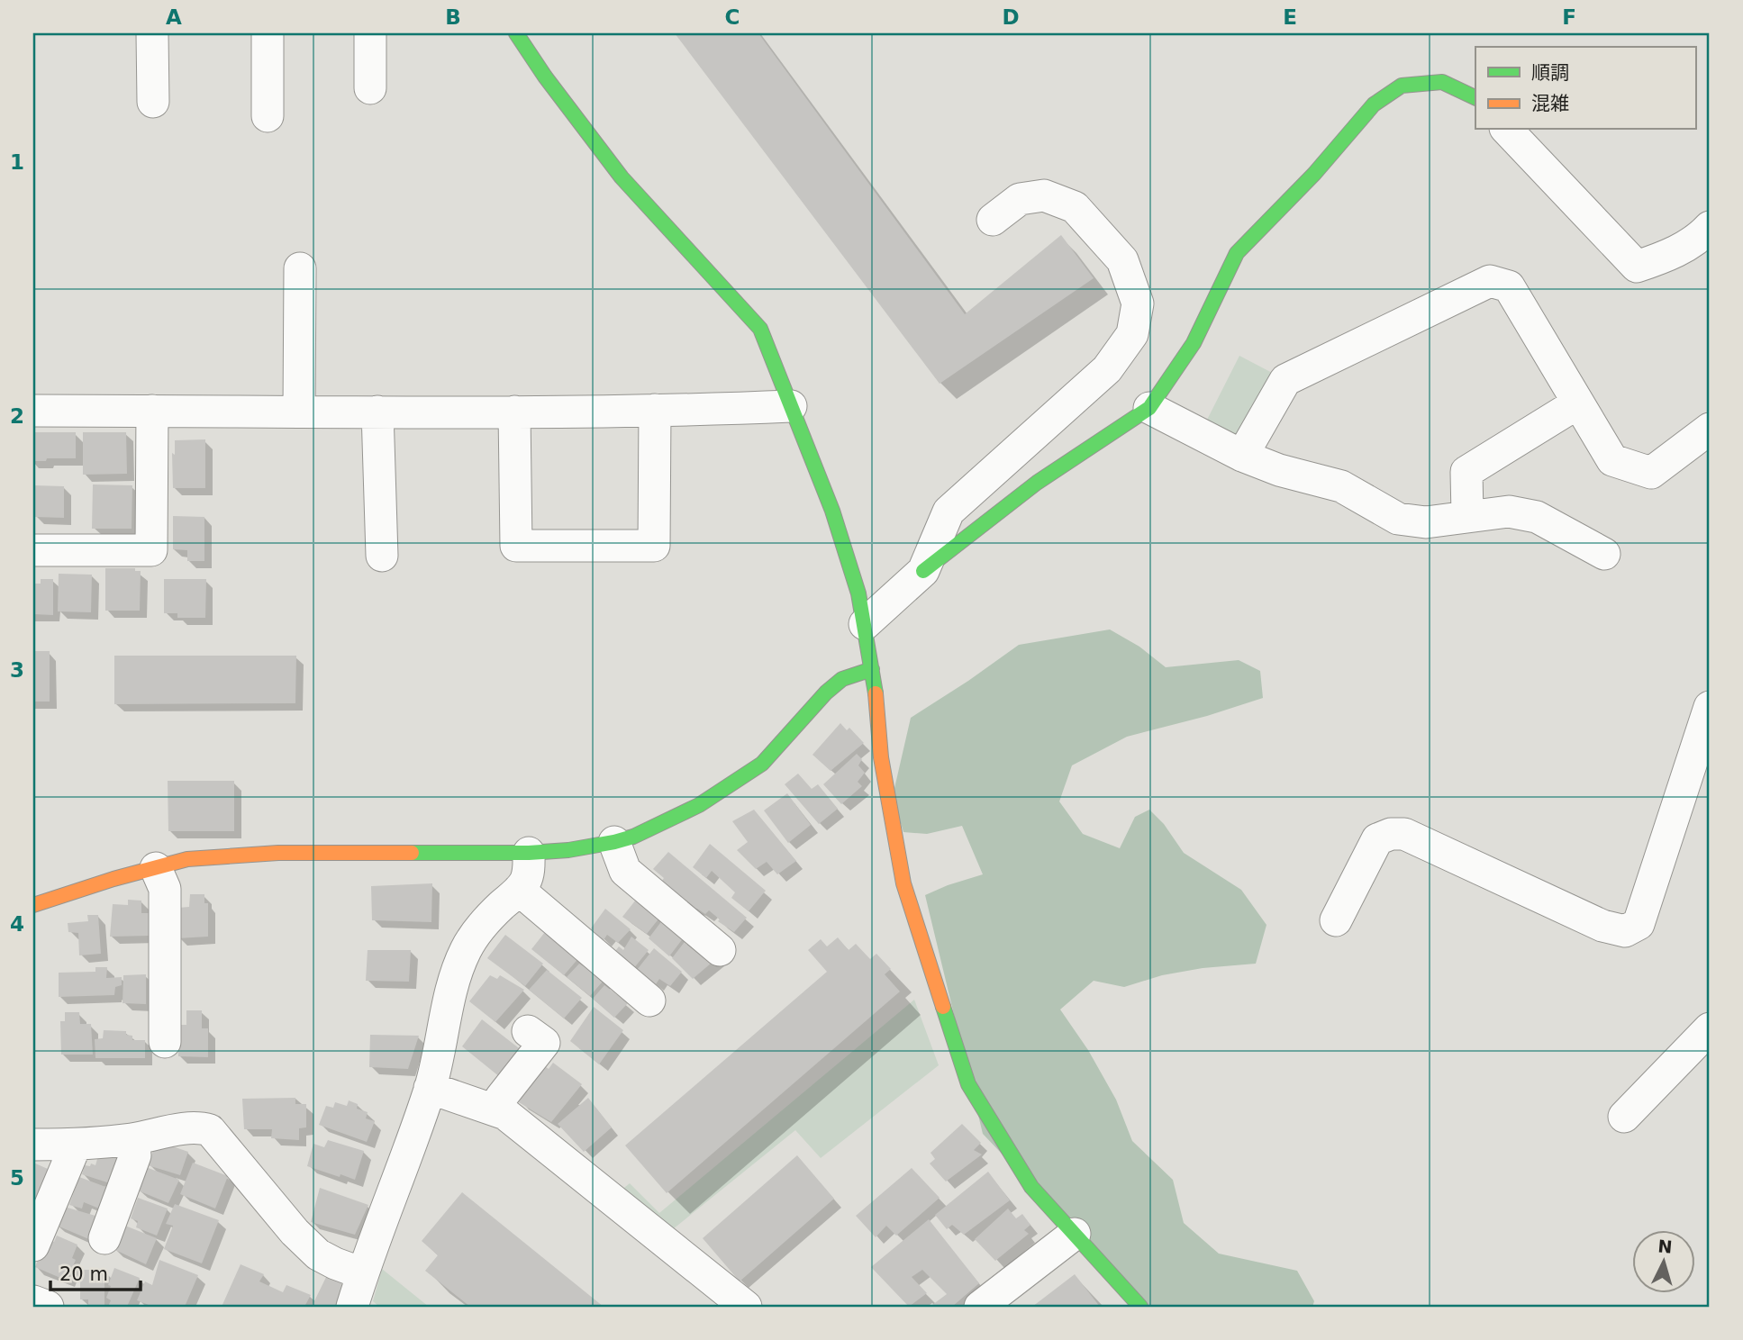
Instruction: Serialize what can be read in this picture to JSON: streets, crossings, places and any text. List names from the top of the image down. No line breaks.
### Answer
{"legend":["順調","混雑"],"scale_bar":"20 m","north":"top","grid":{"columns":["A","B","C","D","E","F"],"rows":["1","2","3","4","5"]}}
